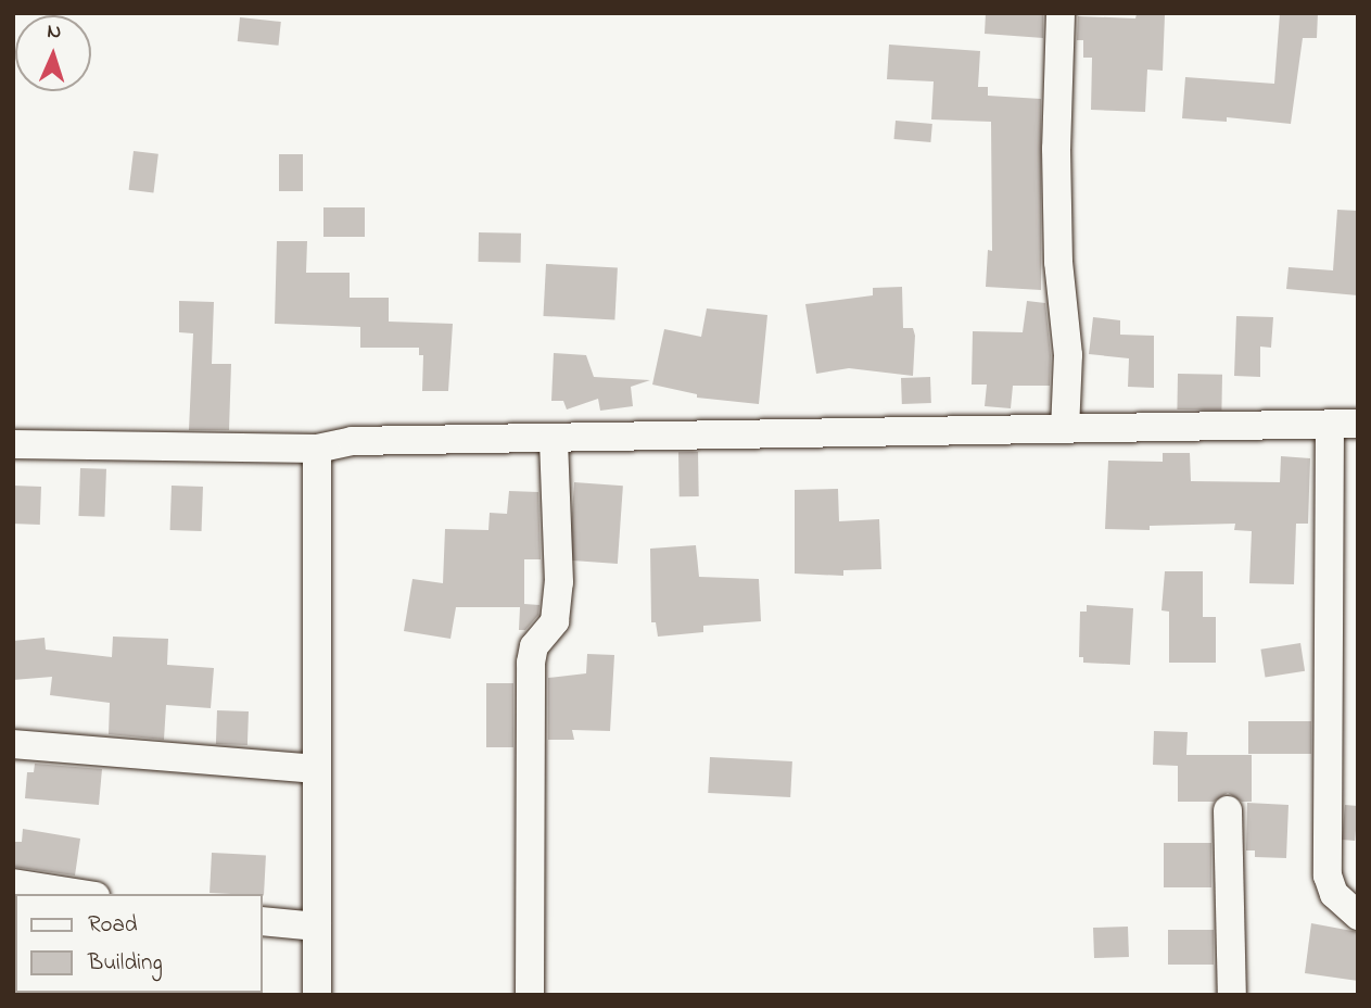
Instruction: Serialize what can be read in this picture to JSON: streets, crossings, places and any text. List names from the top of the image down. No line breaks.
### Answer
{"legend":["Road","Building"],"north":"top"}
